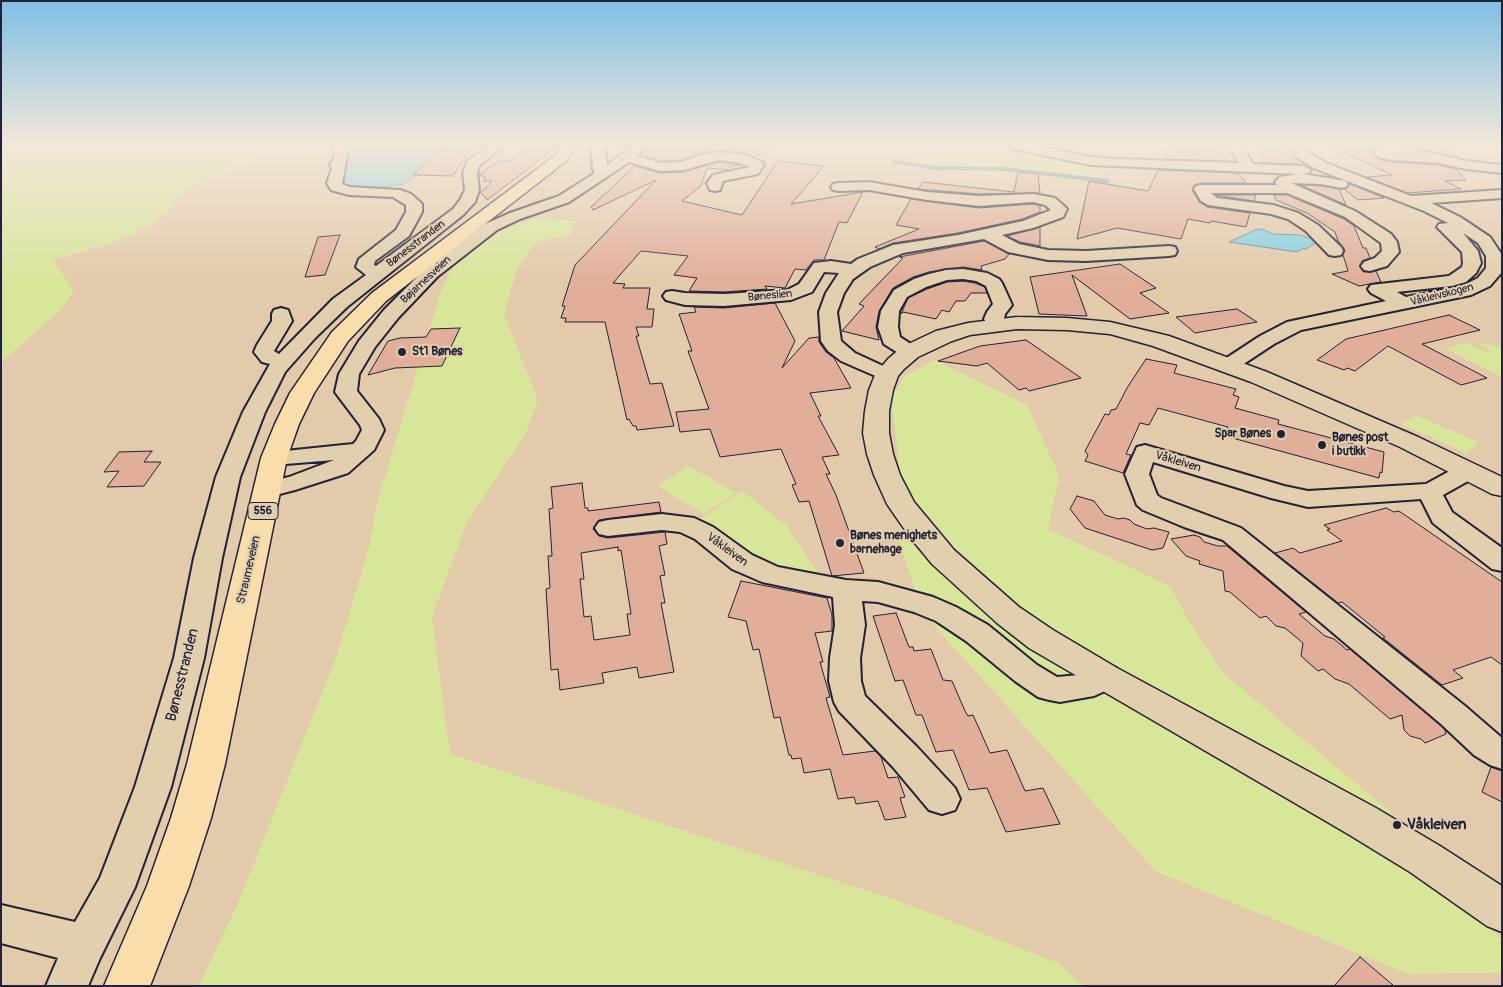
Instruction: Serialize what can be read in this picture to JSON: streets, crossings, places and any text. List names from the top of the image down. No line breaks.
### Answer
{"streets":{"main road":["556","Straumeveien"],"street":["Bønesstranden","Bøjarnesveien","Våkleivskogen","Bøneslien","Våkleiven"]},"crossings":[["Bøjarnesveien","Straumeveien"]],"places":["St1 Bønes","Spar Bønes","Bønes post i butikk","Bønes menighets barnehage","Våkleiven"]}
